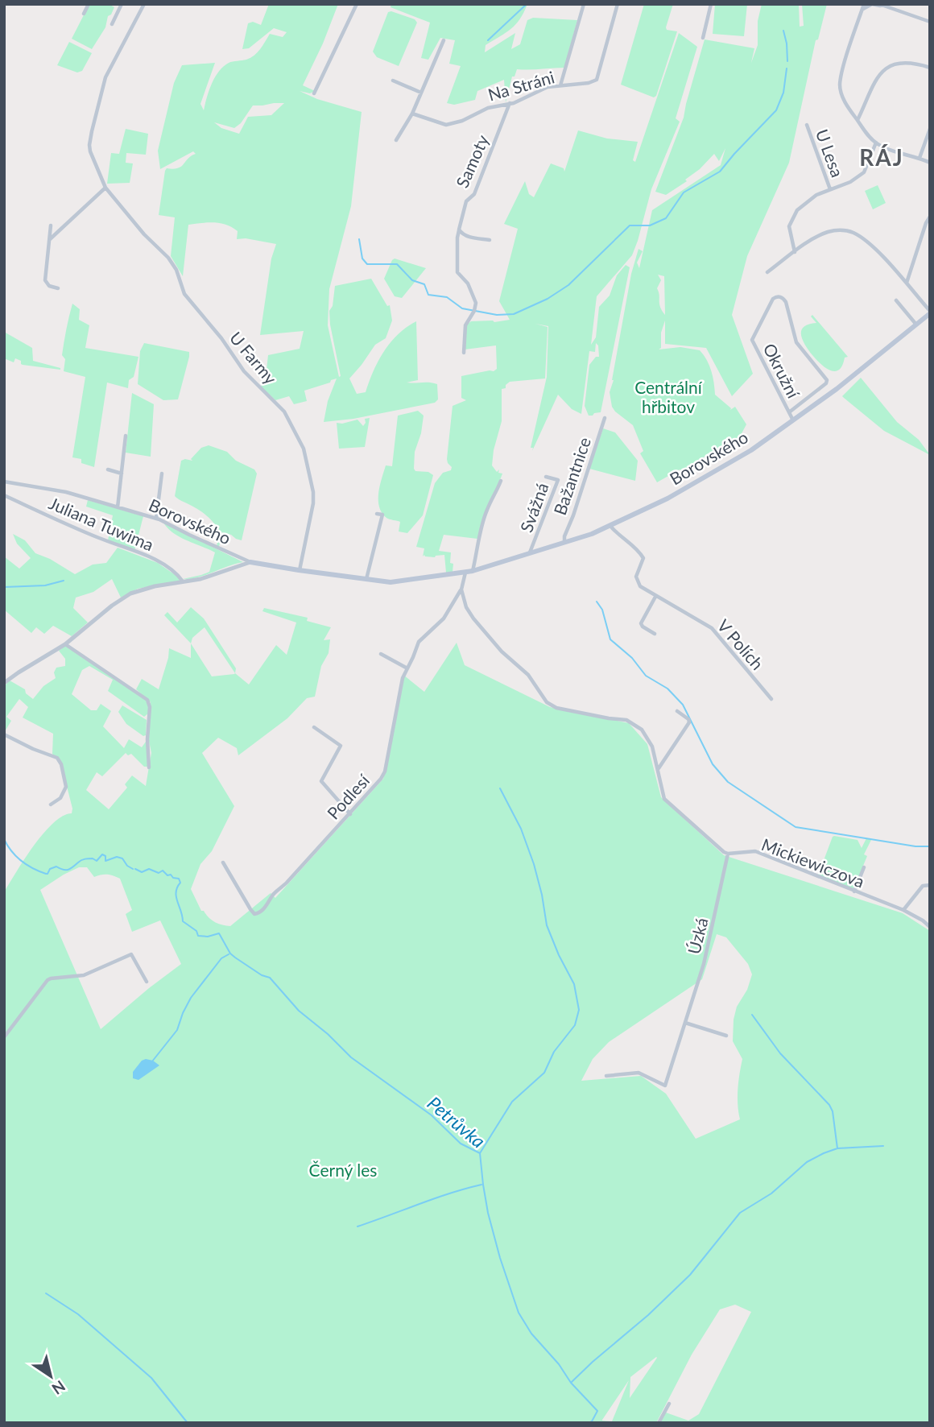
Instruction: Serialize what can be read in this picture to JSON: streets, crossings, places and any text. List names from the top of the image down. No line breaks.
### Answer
{"streets":{"main road":["Borovského"],"street":["Na Stráni","U Lesa","Samoty","U Farmy","Okružní","Bažantnice","Svážná","Juliana Tuwima","V Polích","Podlesí","Mickiewiczova","Úzká"]},"crossings":[["Na Stráni","Samoty"],["U Farmy","Borovského"],["Okružní","Borovského"],["Borovského","Bažantnice"],["Borovského","Svážná"],["Borovského","V Polích"],["Mickiewiczova","Úzká"]],"districts":["RÁJ"],"water":["Petrůvka"],"parks":["Centrální hřbitov","Černý les"],"north":"bottom right"}
